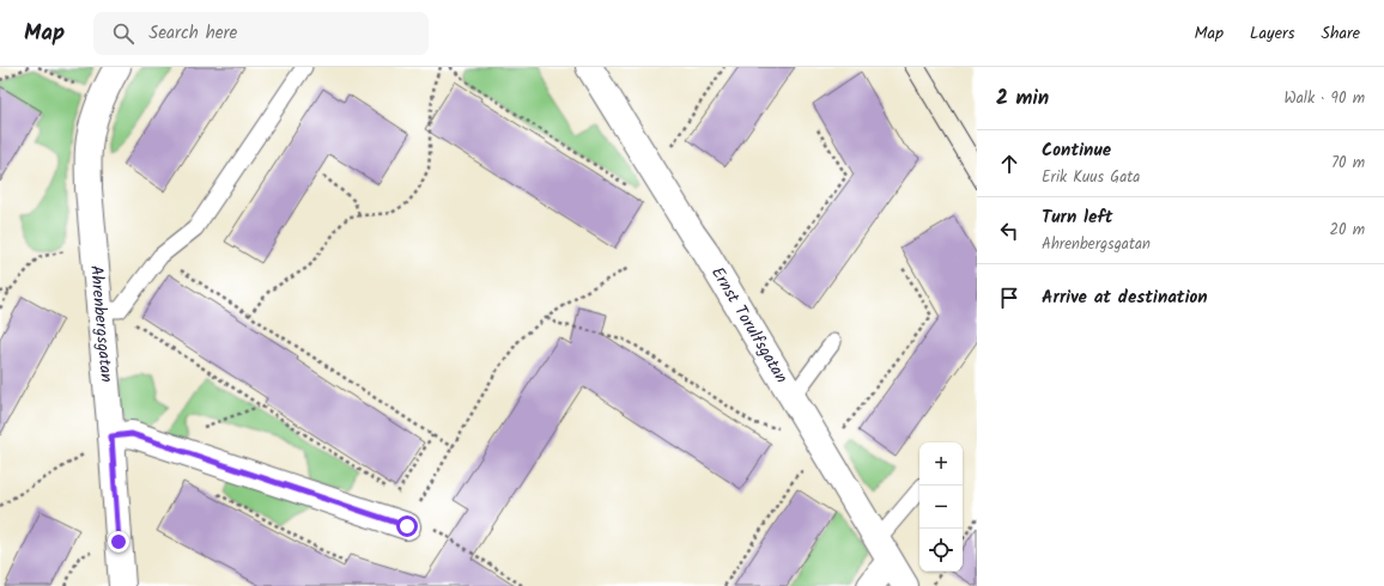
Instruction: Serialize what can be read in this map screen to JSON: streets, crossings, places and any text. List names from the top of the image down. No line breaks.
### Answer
{"streets":{"street":["Ahrenbergsgatan","Ernst Torulfsgatan"]},"page":{"header":"Map","search":"Search here","nav":["Map","Layers","Share"],"heading":["2 min","Walk · 90 m"],"list":[["Continue","Erik Kuus Gata","70 m"],["Turn left","Ahrenbergsgatan","20 m"],"Arrive at destination"],"map_buttons":["+","−"]}}
